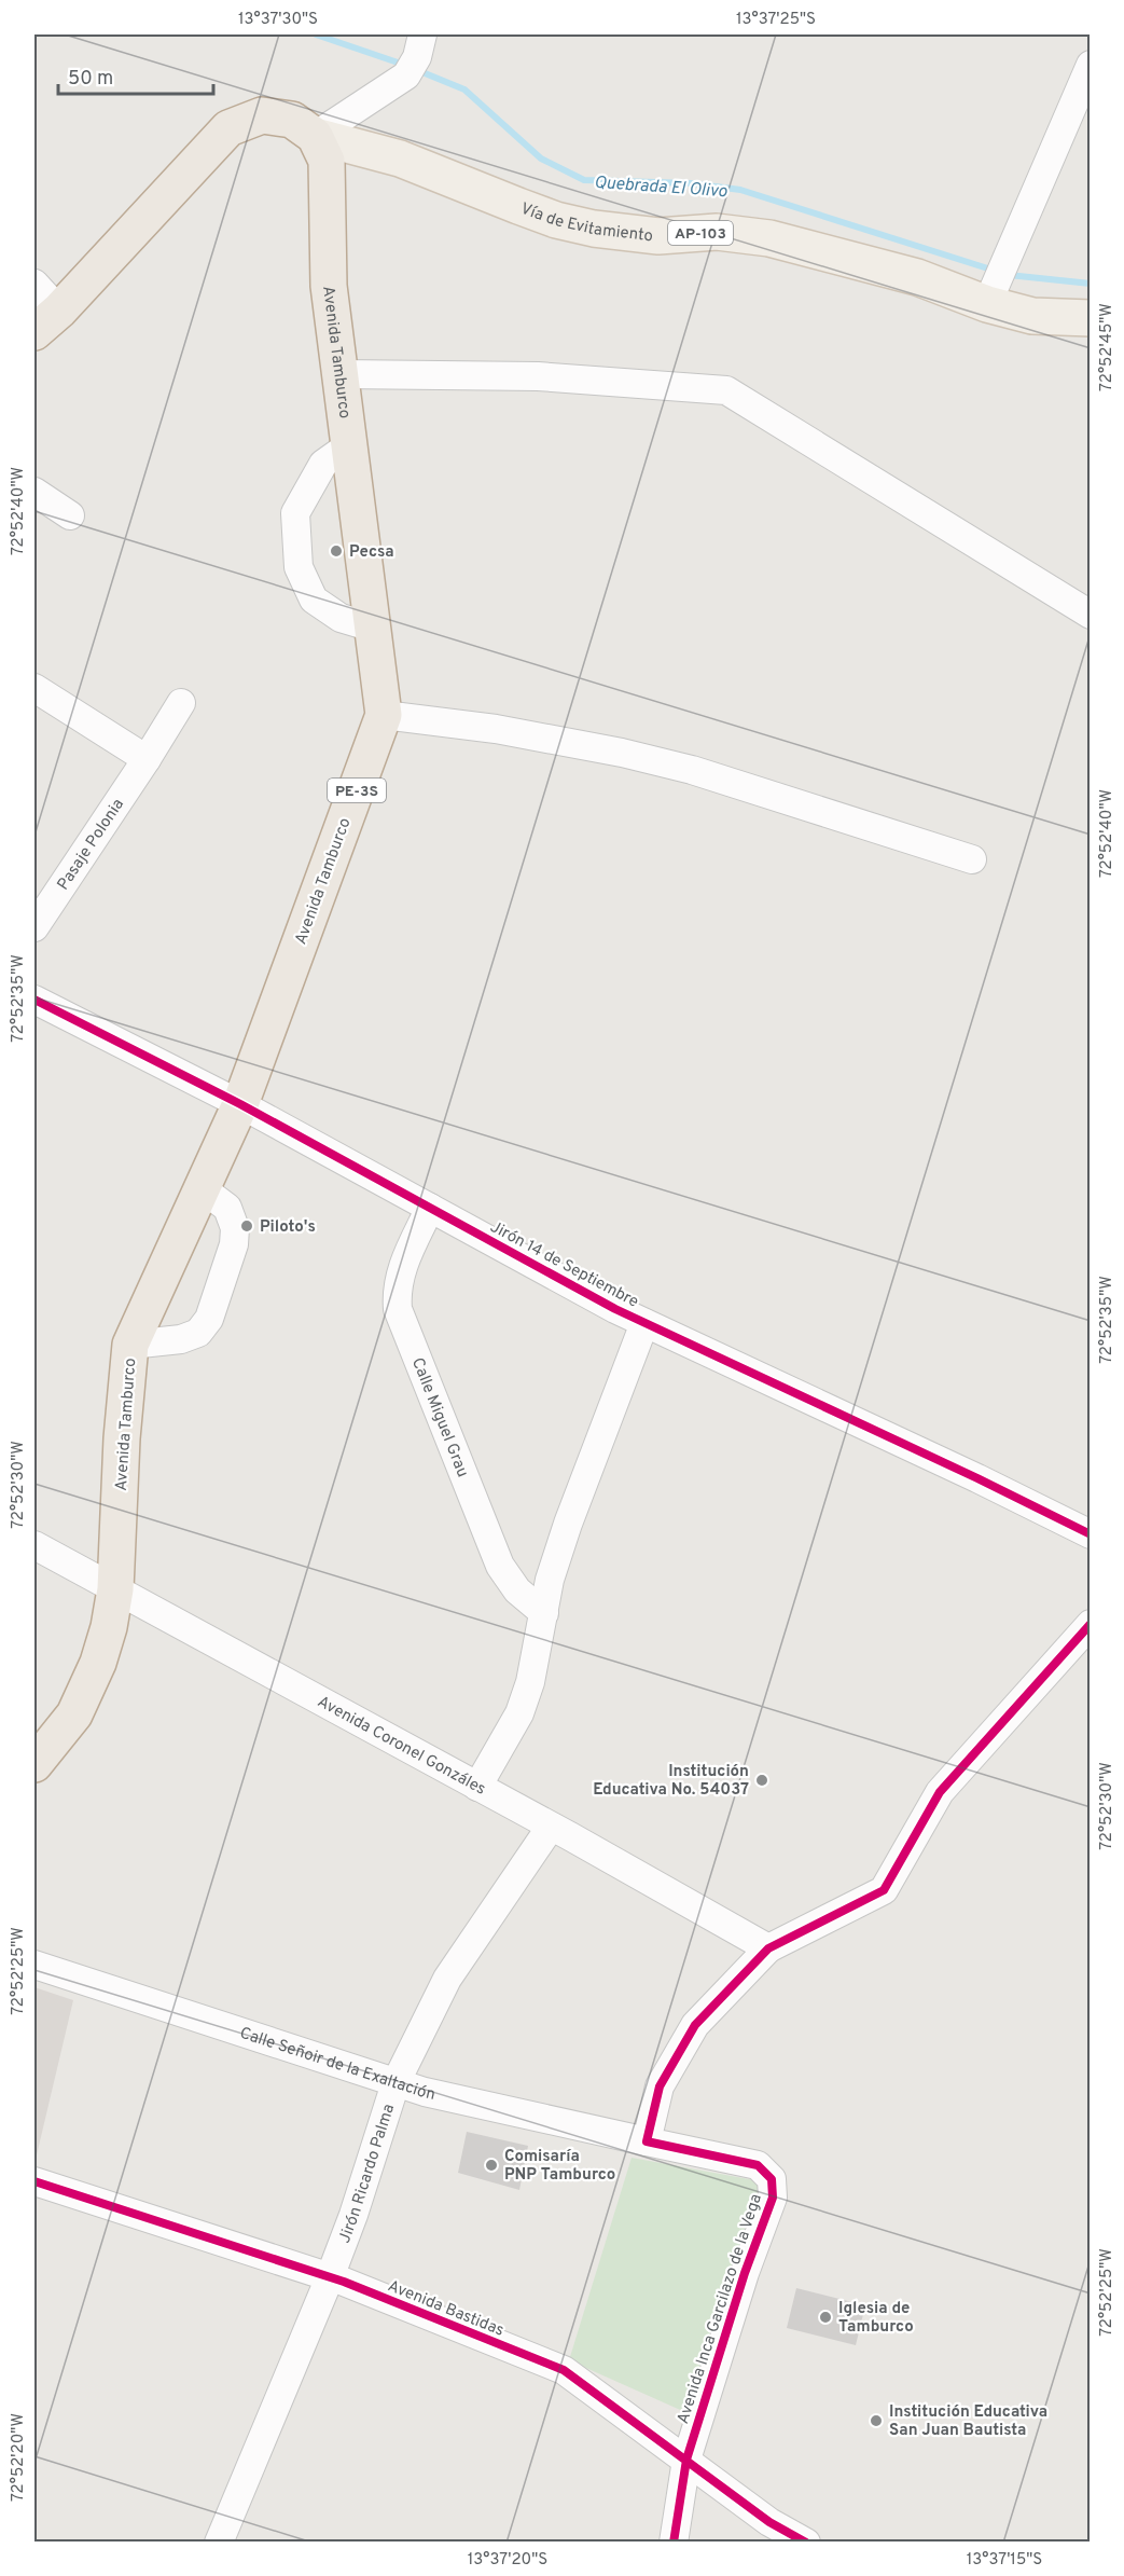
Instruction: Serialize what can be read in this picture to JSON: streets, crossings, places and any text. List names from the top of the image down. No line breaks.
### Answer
{"streets":{"highway":["Avenida Tamburco","PE-3S"],"main road":["Vía de Evitamiento","AP-103"],"street":["Pasaje Polonia","Jirón 14 de Septiembre","Calle Miguel Grau","Avenida Coronel Gonzáles","Calle Señoir de la Exaltación","Jirón Ricardo Palma","Avenida Bastidas","Avenida Inca Garcilazo de la Vega"]},"crossings":[["Vía de Evitamiento","Avenida Tamburco"],["Avenida Tamburco","Jirón 14 de Septiembre"],["Avenida Tamburco","Avenida Coronel Gonzáles"],["Jirón 14 de Septiembre","Calle Miguel Grau"],["Avenida Coronel Gonzáles","Jirón Ricardo Palma"],["Calle Señoir de la Exaltación","Jirón Ricardo Palma"],["Calle Señoir de la Exaltación","Avenida Inca Garcilazo de la Vega"],["Jirón Ricardo Palma","Avenida Bastidas"],["Avenida Bastidas","Avenida Inca Garcilazo de la Vega"]],"water":["Quebrada El Olivo"],"places":["Pecsa","Piloto's","Institución Educativa No. 54037","Comisaría PNP Tamburco","Iglesia de Tamburco","Institución Educativa San Juan Bautista"],"scale_bar":"50 m","coordinates":["13°37'30\"S","13°37'25\"S","72°52'45\"W","72°52'40\"W","72°52'35\"W","72°52'30\"W","72°52'25\"W","72°52'20\"W","13°37'20\"S","13°37'15\"S"]}
